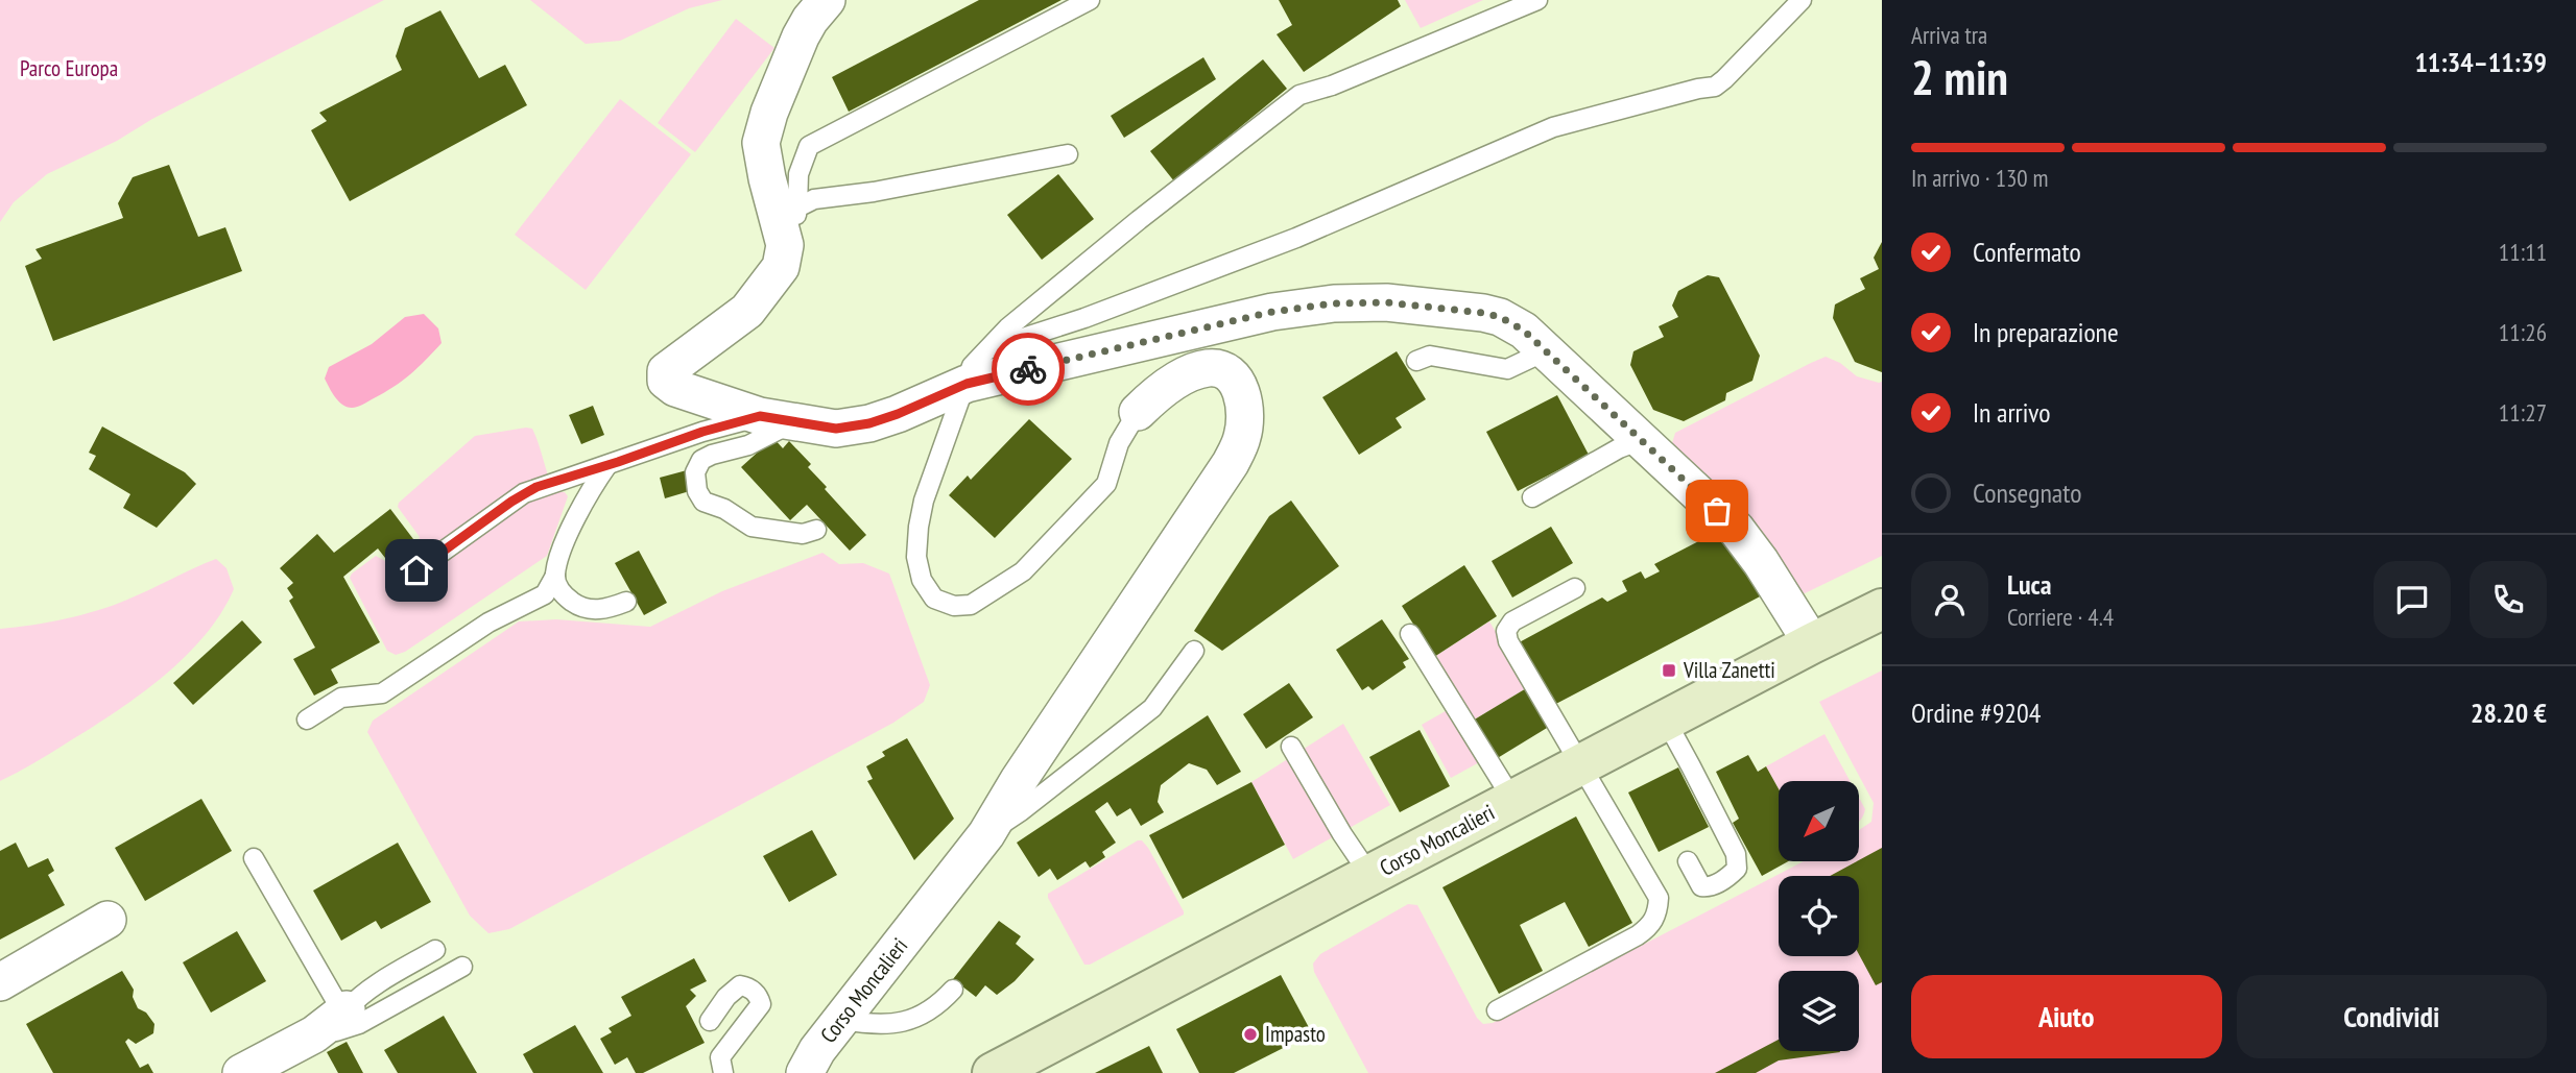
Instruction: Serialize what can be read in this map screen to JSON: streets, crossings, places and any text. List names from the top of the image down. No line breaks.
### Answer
{"streets":{"main road":["Corso Moncalieri"]},"parks":["Parco Europa"],"places":{"transit":["Villa Zanetti"],"other":["Impasto"]},"north":"bottom left","page":{"heading":["2 min","Arriva tra","11:34–11:39"],"panel":["Luca","Corriere · 4.4","Ordine #9204","28.20 €"],"bar":"In arrivo · 130 m","list":[["Confermato","11:11"],["In preparazione","11:26"],["In arrivo","11:27"],"Consegnato"],"buttons":["Aiuto","Condividi"]}}
